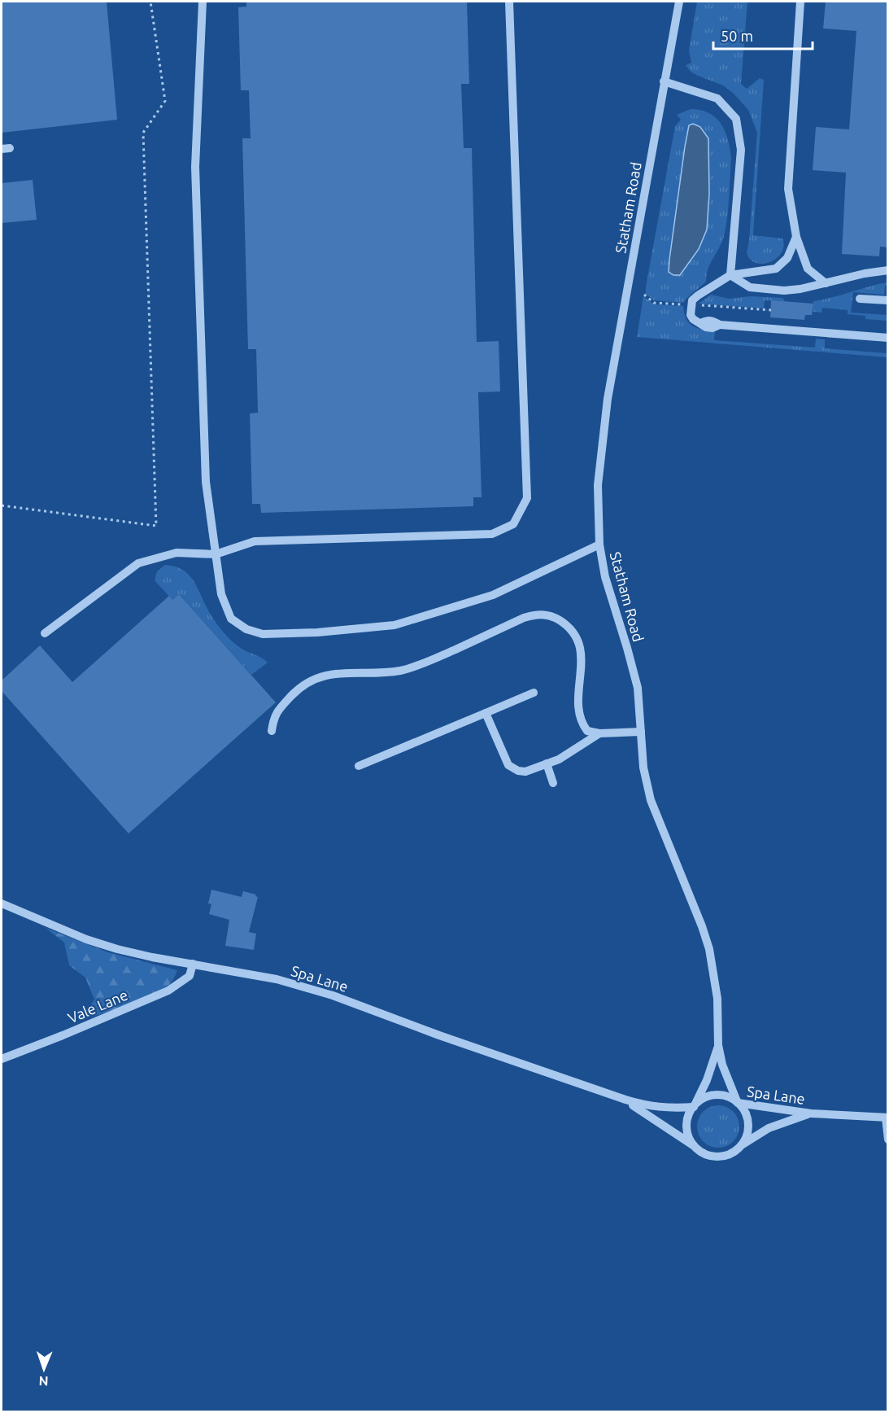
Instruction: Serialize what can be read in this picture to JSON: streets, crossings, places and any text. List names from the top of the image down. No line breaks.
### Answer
{"streets":{"street":["Statham Road","Spa Lane","Vale Lane"]},"crossings":[["Statham Road","Spa Lane"],["Spa Lane","Vale Lane"]],"scale_bar":"50 m","north":"bottom"}
